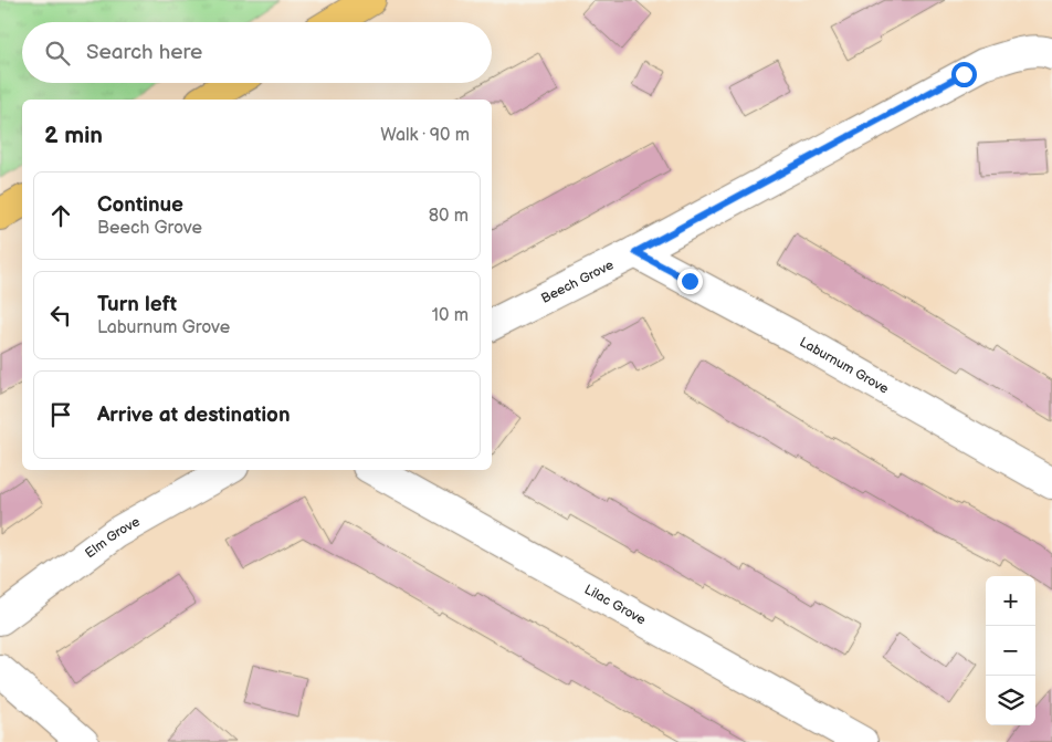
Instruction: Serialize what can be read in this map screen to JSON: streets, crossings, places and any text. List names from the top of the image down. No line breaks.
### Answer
{"streets":{"street":["Beech Grove","Laburnum Grove","Elm Grove","Lilac Grove"]},"crossings":[["Beech Grove","Laburnum Grove"]],"page":{"search":"Search here","heading":["2 min","Walk · 90 m"],"list":[["Continue","Beech Grove","80 m"],["Turn left","Laburnum Grove","10 m"],"Arrive at destination"],"map_buttons":["+","−"]}}
